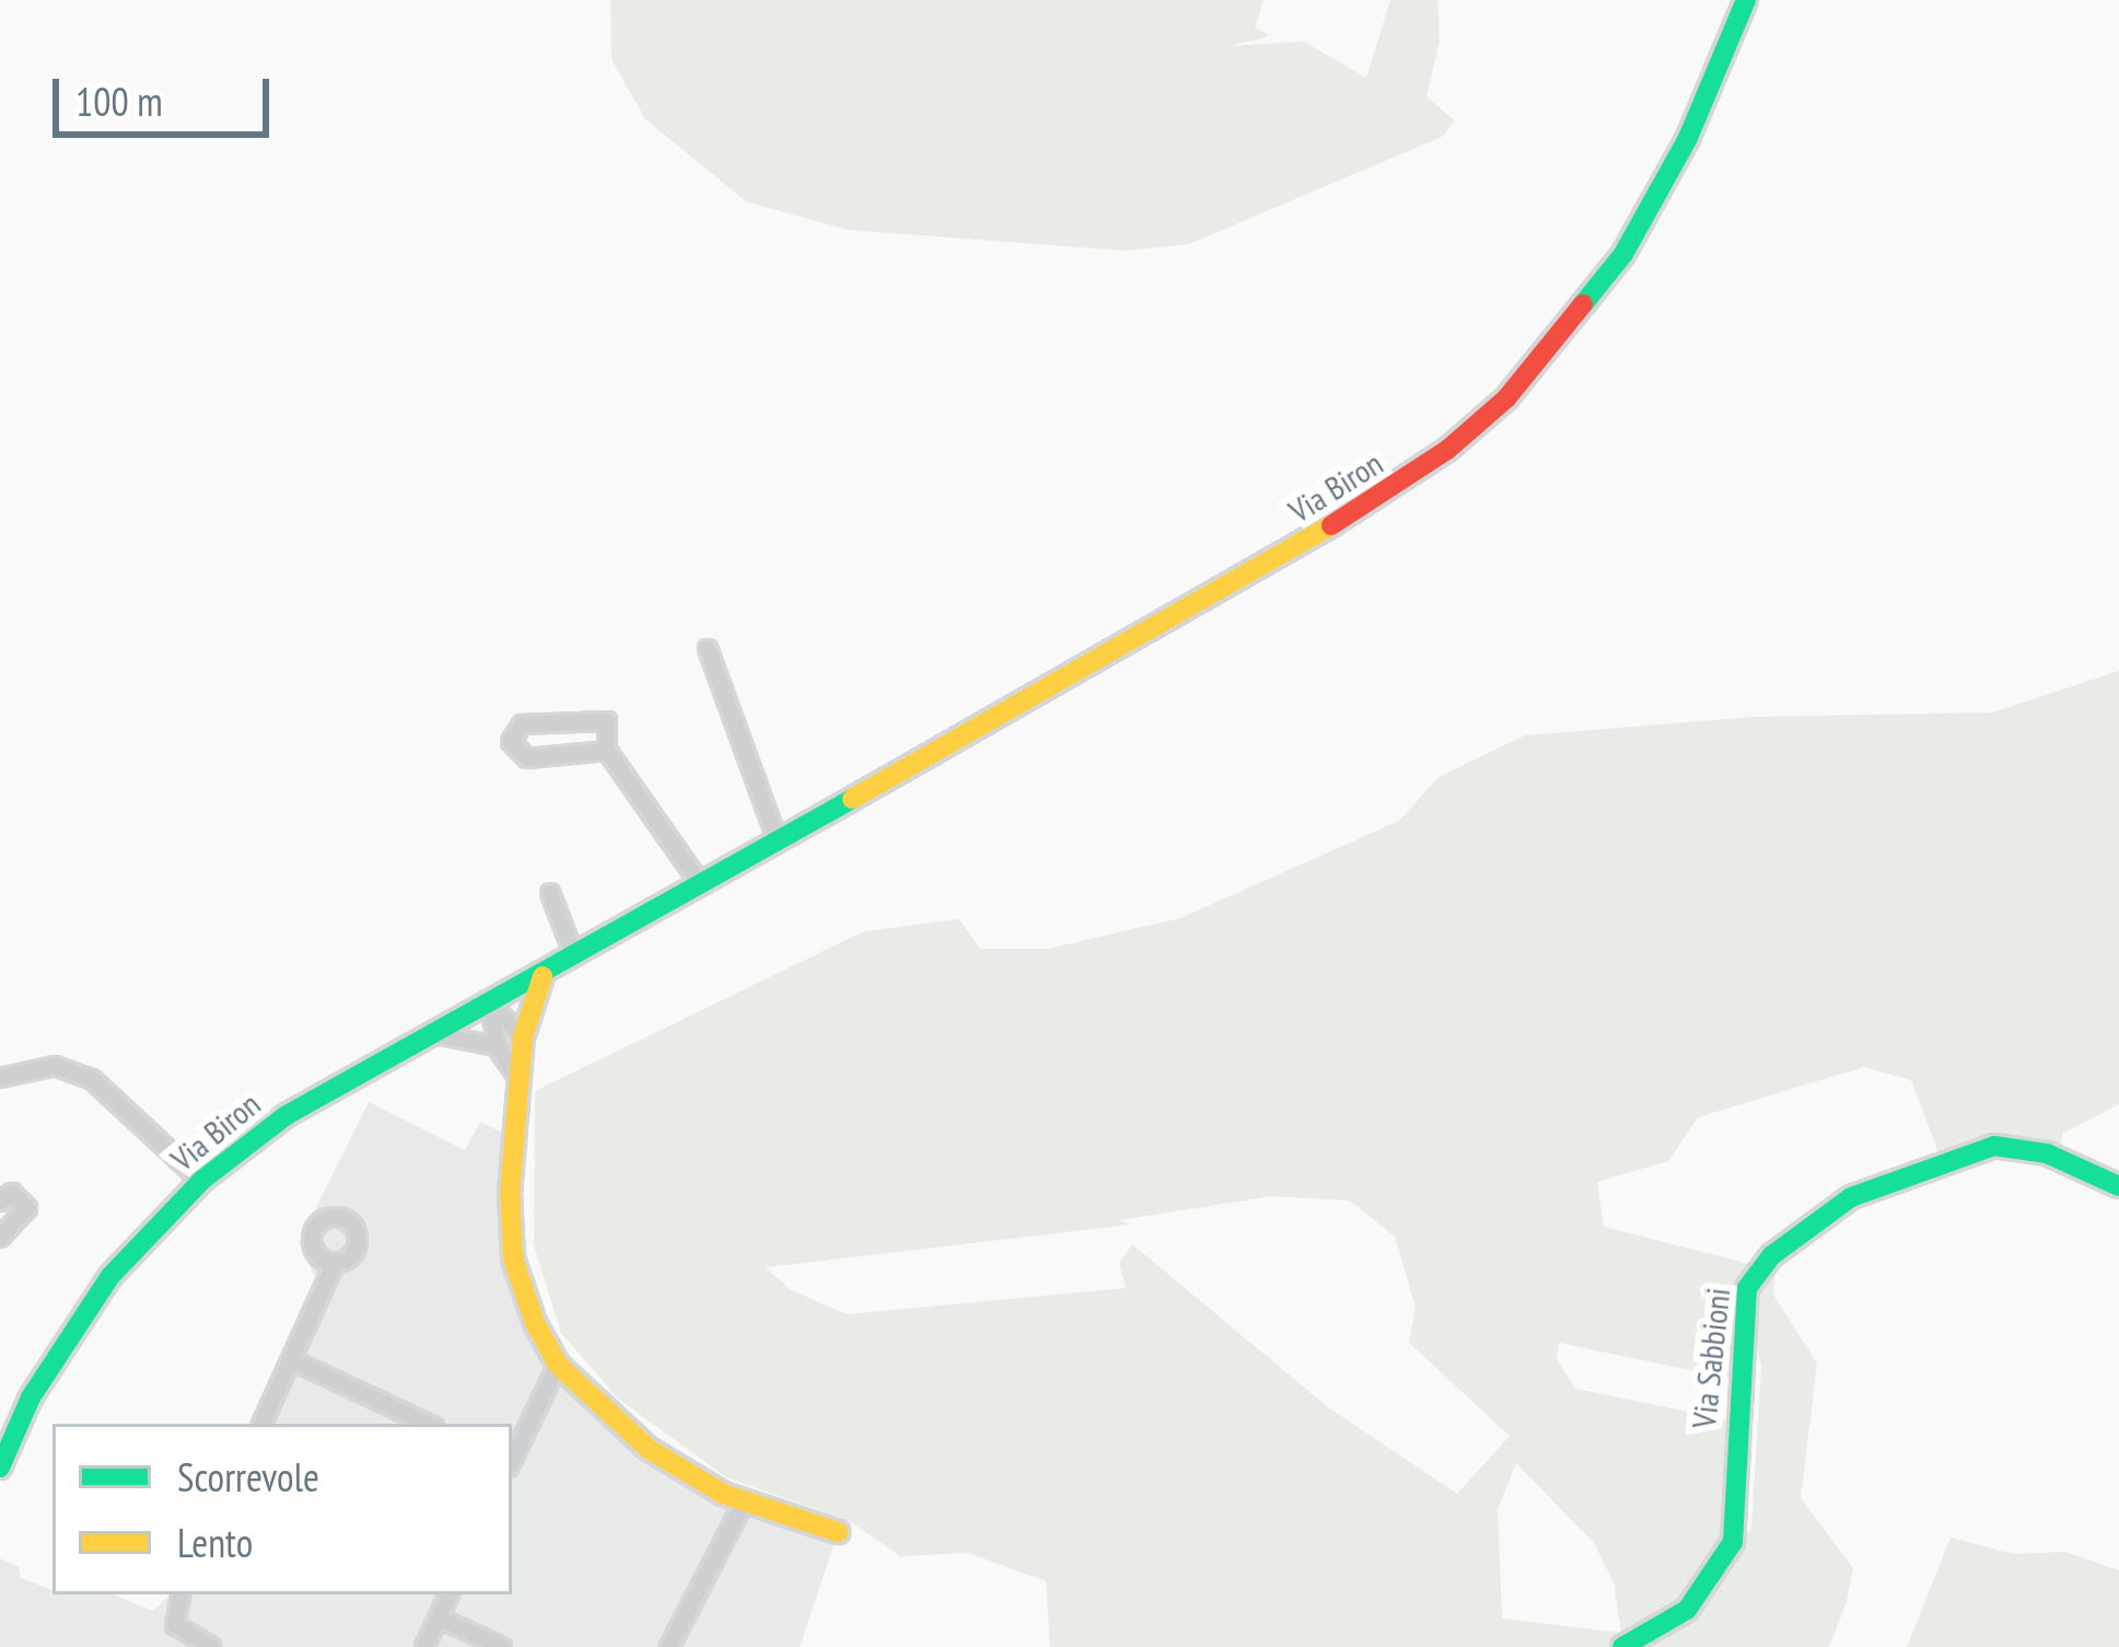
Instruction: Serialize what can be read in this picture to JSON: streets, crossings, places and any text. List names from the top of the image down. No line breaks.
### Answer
{"streets":{"street":["Via Biron","Via Sabbioni"]},"legend":["Scorrevole","Lento"],"scale_bar":"100 m"}
